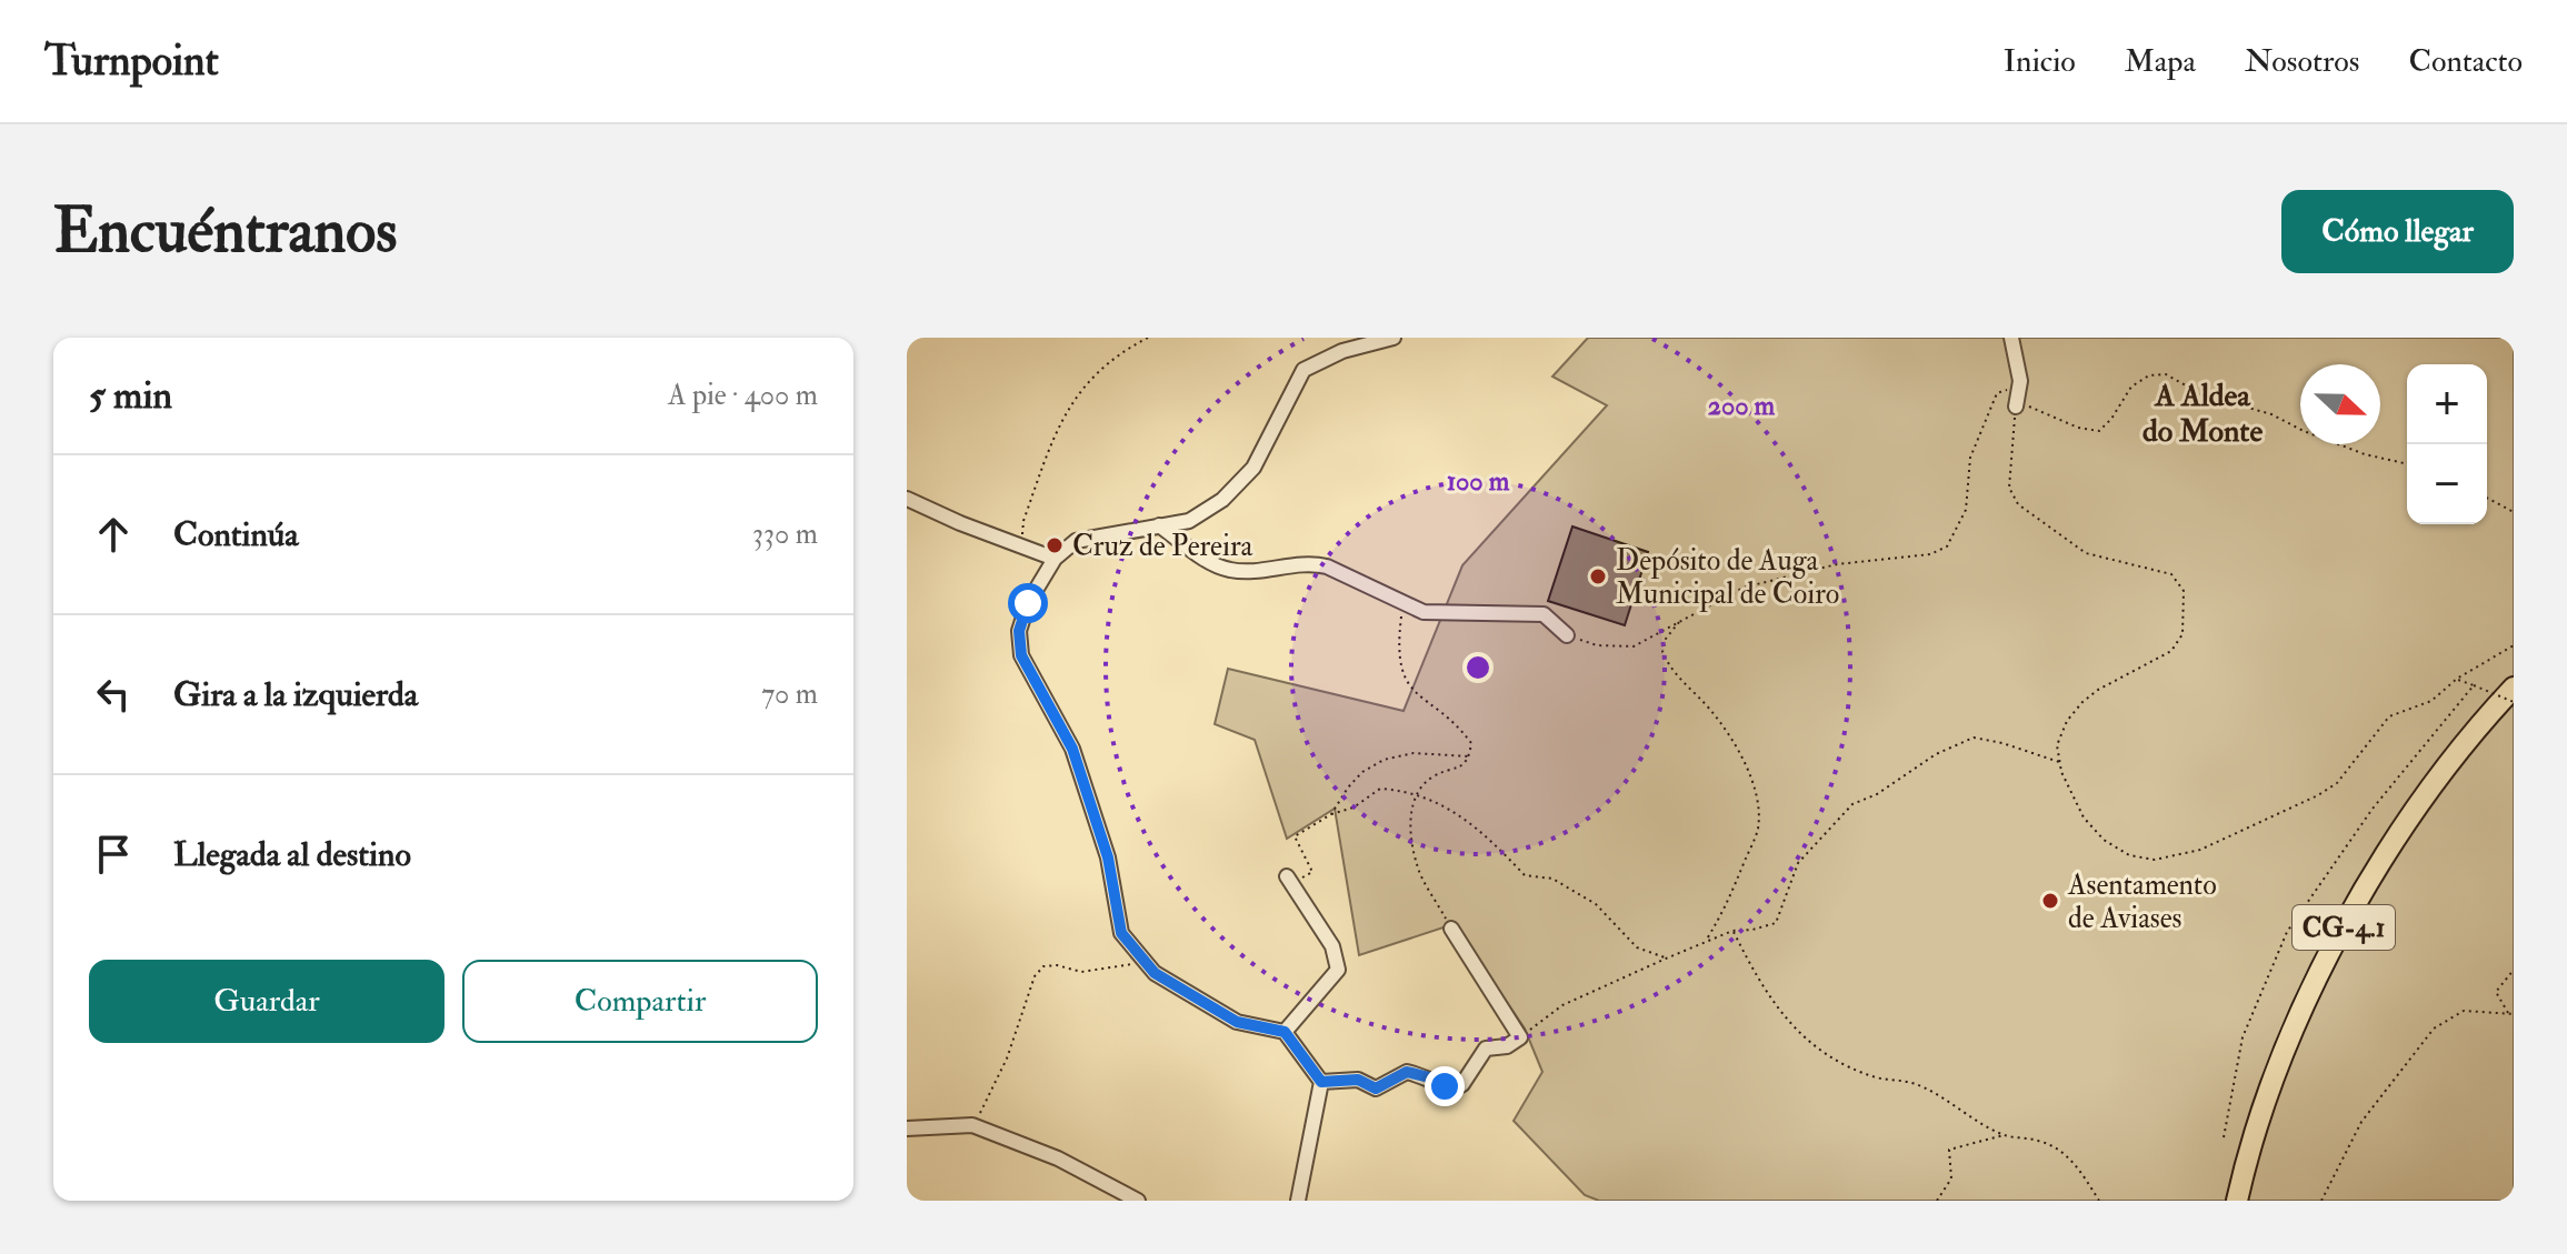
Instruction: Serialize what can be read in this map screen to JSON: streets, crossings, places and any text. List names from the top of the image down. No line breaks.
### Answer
{"streets":{"highway":["CG-4.1"]},"districts":["A Aldea do Monte"],"places":["Cruz de Pereira","Depósito de Auga Municipal de Coiro","Asentamento de Aviases"],"north":"right","page":{"header":"Turnpoint","nav":["Inicio","Mapa","Nosotros","Contacto"],"buttons":["Cómo llegar",["Guardar","Compartir"]],"title":"Encuéntranos","heading":["5 min","A pie · 400 m"],"map_buttons":["+","−"],"list":[["Continúa","330 m"],["Gira a la izquierda","70 m"],"Llegada al destino"]},"rings":["200 m","100 m"]}
